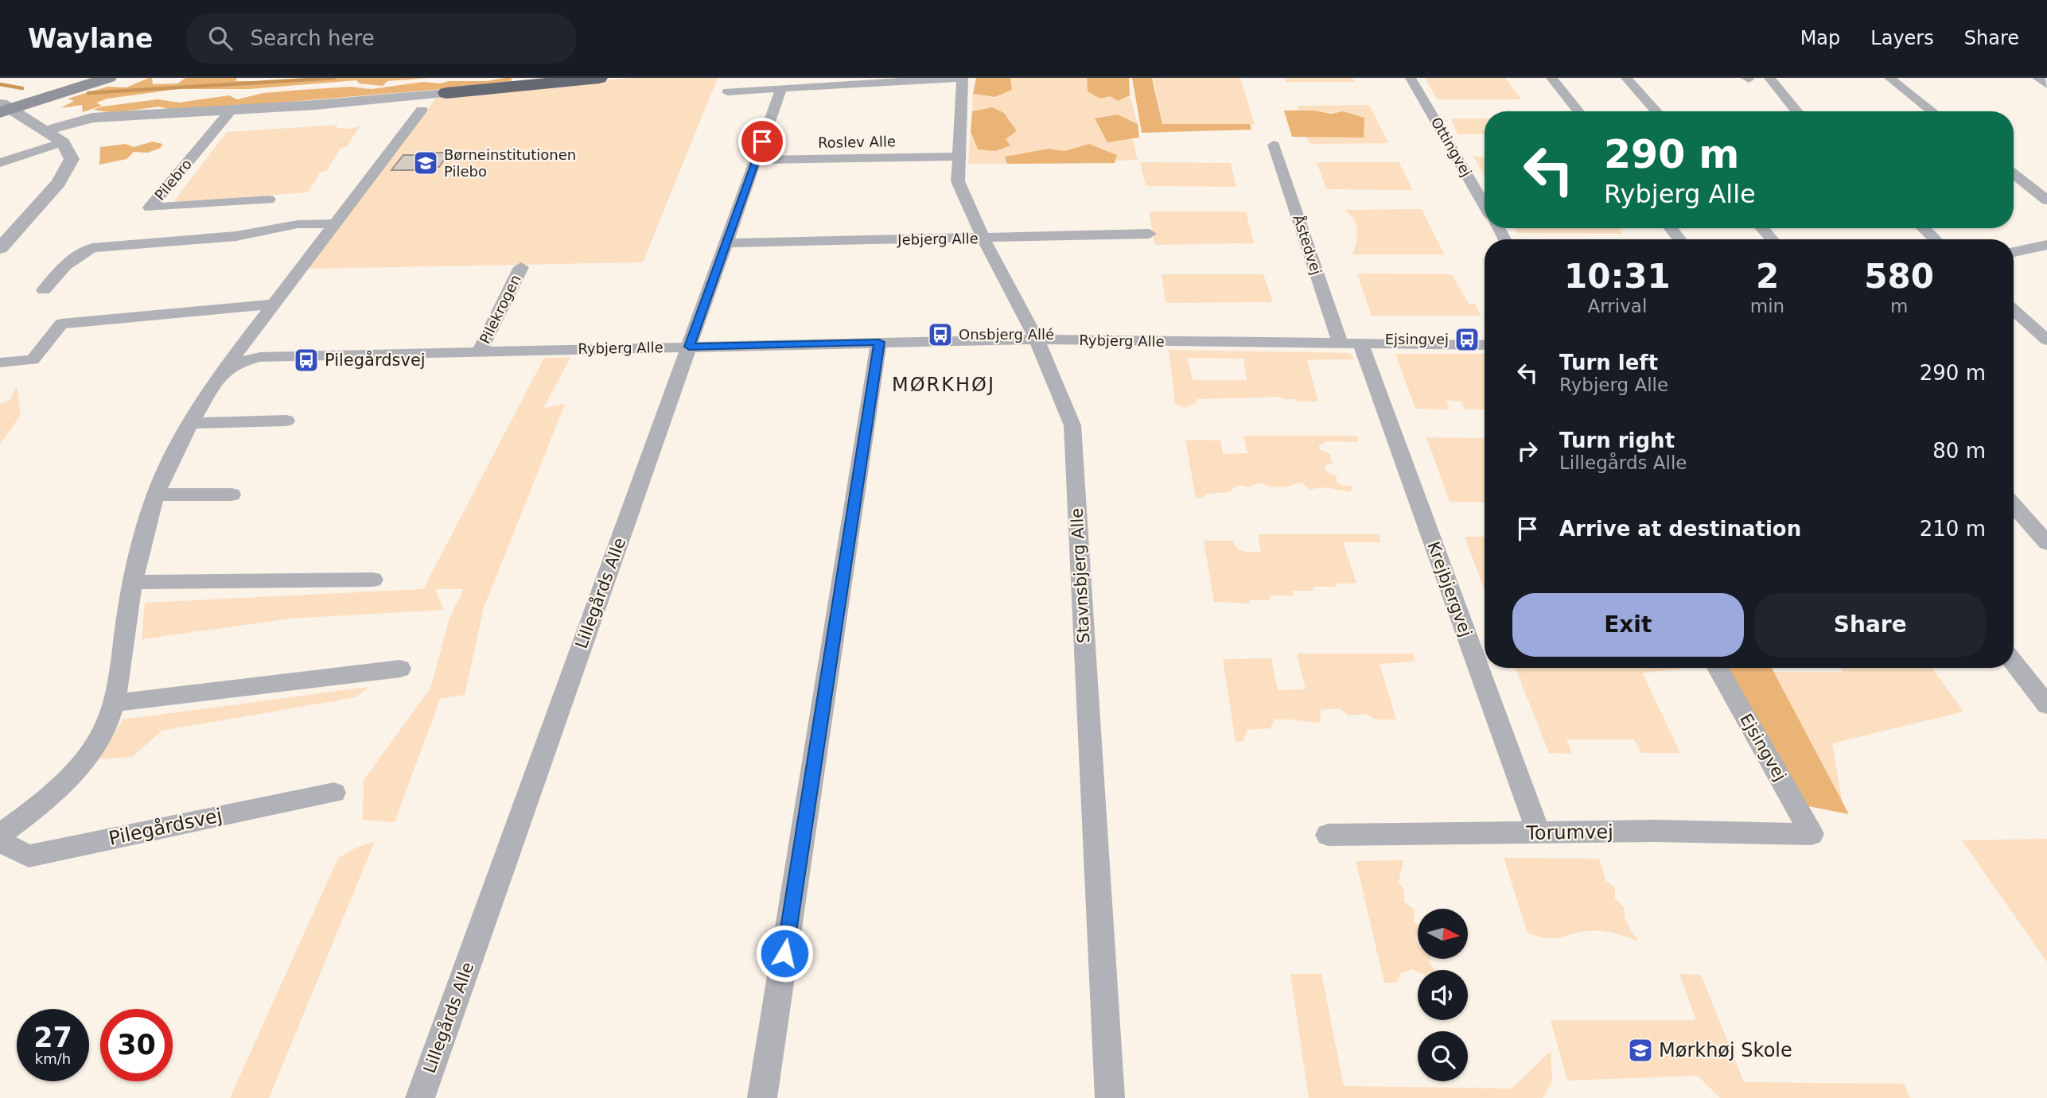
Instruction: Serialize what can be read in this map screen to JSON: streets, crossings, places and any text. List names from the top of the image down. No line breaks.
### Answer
{"streets":{"street":["Roslev Alle","Ottingvej","Pilebro","Jebjerg Alle","Åstedvej","Pilekrogen","Rybjerg Alle","Stavnsbjerg Alle","Krejbjergvej","Lillegårds Alle","Ejsingvej","Pilegårdsvej","Torumvej"]},"crossings":[["Roslev Alle","Stavnsbjerg Alle"],["Roslev Alle","Lillegårds Alle"],["Jebjerg Alle","Stavnsbjerg Alle"],["Jebjerg Alle","Lillegårds Alle"],["Åstedvej","Rybjerg Alle"],["Åstedvej","Krejbjergvej"],["Pilekrogen","Rybjerg Alle"],["Rybjerg Alle","Stavnsbjerg Alle"],["Rybjerg Alle","Krejbjergvej"],["Rybjerg Alle","Lillegårds Alle"],["Krejbjergvej","Torumvej"],["Ejsingvej","Torumvej"]],"districts":["MØRKHØJ"],"places":{"school or university":["Børneinstitutionen Pilebo","Mørkhøj Skole"],"bus stop":["Onsbjerg Allé","Ejsingvej","Pilegårdsvej"]},"north":"right","page":{"header":"Waylane","search":"Search here","nav":["Map","Layers","Share"],"turn":["290 m","Rybjerg Alle"],"eta":["10:31","Arrival","2","min","580","m"],"list":[{"name":"Turn left","note":"Rybjerg Alle","value":"290 m"},{"name":"Turn right","note":"Lillegårds Alle","value":"80 m"},{"name":"Arrive at destination","value":"210 m"}],"buttons":["Exit","Share"],"speed":"27 km/h","limit":"30"}}
